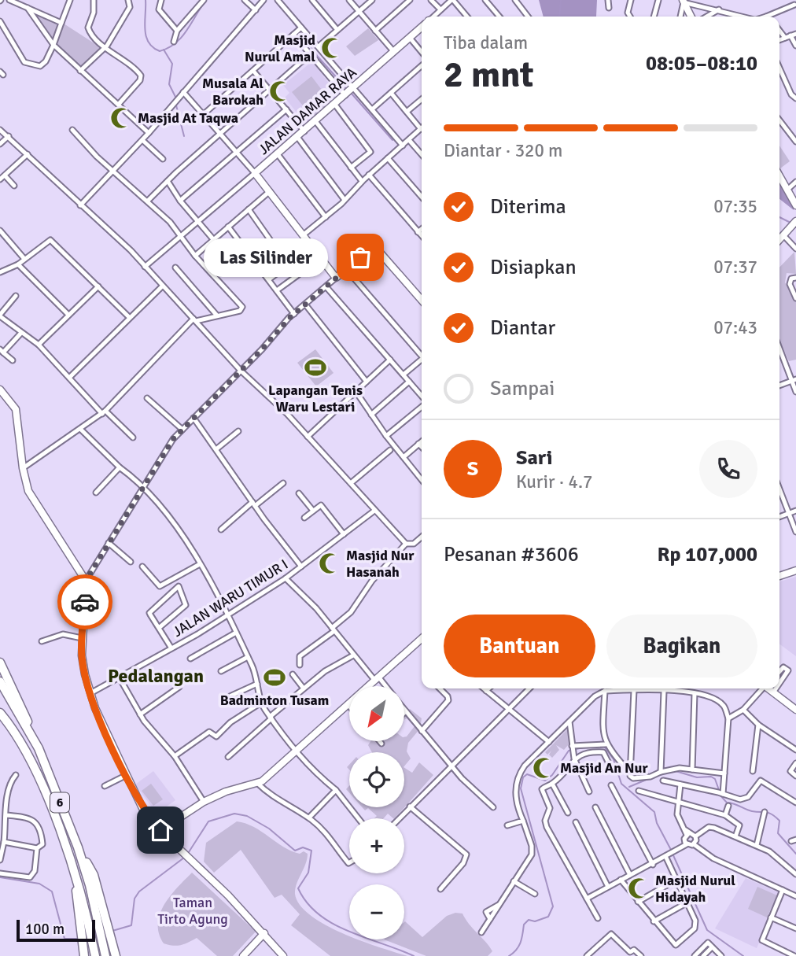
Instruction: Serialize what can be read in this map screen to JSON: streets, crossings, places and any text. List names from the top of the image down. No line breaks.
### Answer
{"streets":{"highway":["6"],"main road":["JALAN DAMAR RAYA"],"street":["JALAN WARU TIMUR I"]},"districts":["Pedalangan"],"parks":["Taman Tirto Agung"],"places":{"mosque":["Masjid Nurul Amal","Musala Al Barokah","Masjid At Taqwa","Masjid Nur Hasanah","Masjid An Nur","Masjid Nurul Hidayah"],"other":["Las Silinder"],"sports":["Lapangan Tenis Waru Lestari","Badminton Tusam"]},"scale_bar":"100 m","north":"bottom left","page":{"heading":["2 mnt","Tiba dalam","08:05–08:10"],"panel":["Sari","Kurir · 4.7","Pesanan #3606","Rp 107,000"],"bar":"Diantar · 320 m","list":[["Diterima","07:35"],["Disiapkan","07:37"],["Diantar","07:43"],"Sampai"],"bubble":"Las Silinder","round":"S","buttons":["Bantuan","Bagikan"],"map_buttons":["+","−"],"scale":"100 m"}}
